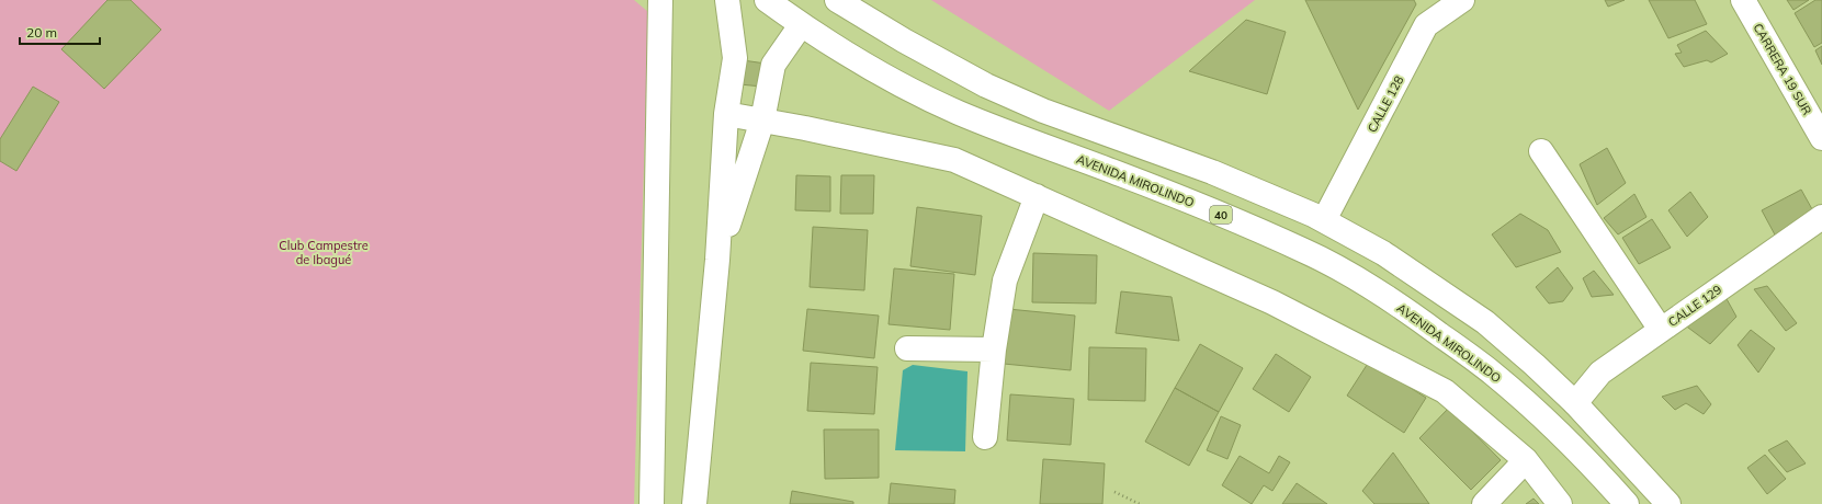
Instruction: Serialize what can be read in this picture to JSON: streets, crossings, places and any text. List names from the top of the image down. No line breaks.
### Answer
{"streets":{"street":["CARRERA 19 SUR","CALLE 128","AVENIDA MIROLINDO","40","CALLE 129"]},"parks":["Club Campestre de Ibagué"],"scale_bar":"20 m"}
